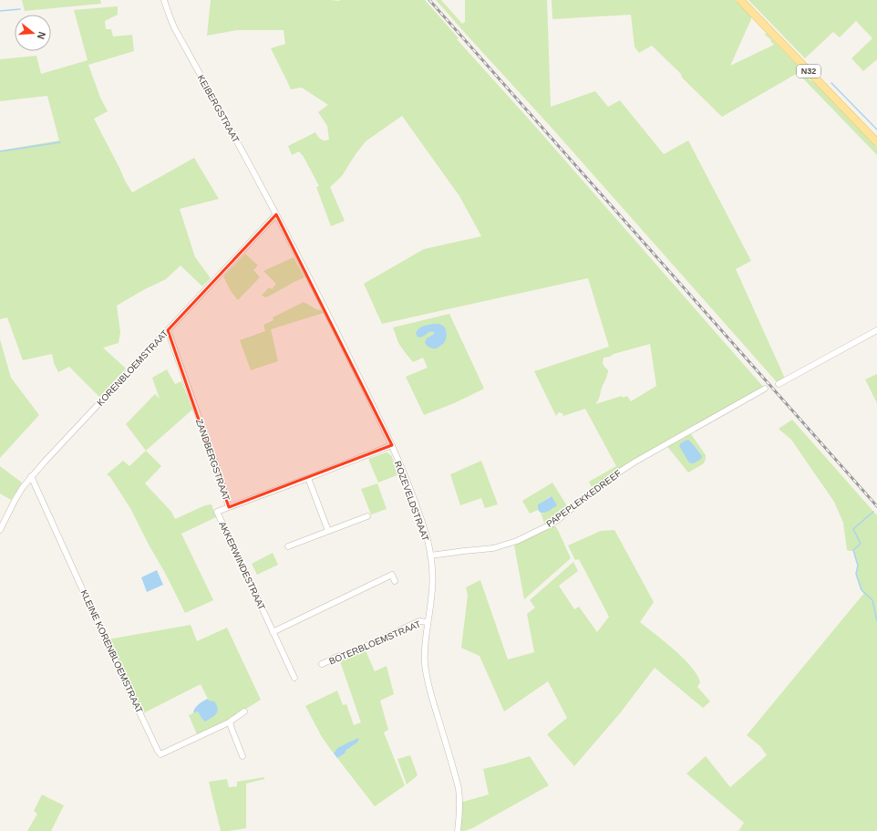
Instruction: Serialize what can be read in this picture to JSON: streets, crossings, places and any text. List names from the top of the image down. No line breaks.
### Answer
{"streets":{"main road":["N32"],"street":["KEIBERGSTRAAT","KORENBLOEMSTRAAT","ZANDBERGSTRAAT","PAPEPLEKKEDREEF","ROZEVELDSTRAAT","AKKERWINDESTRAAT","BOTERBLOEMSTRAAT","KLEINE KORENBLOEMSTRAAT"]},"crossings":[["KEIBERGSTRAAT","KORENBLOEMSTRAAT"],["KEIBERGSTRAAT","ROZEVELDSTRAAT"],["KORENBLOEMSTRAAT","ZANDBERGSTRAAT"],["KORENBLOEMSTRAAT","ROZEVELDSTRAAT"],["KORENBLOEMSTRAAT","KLEINE KORENBLOEMSTRAAT"],["ZANDBERGSTRAAT","ROZEVELDSTRAAT"],["ZANDBERGSTRAAT","AKKERWINDESTRAAT"],["PAPEPLEKKEDREEF","ROZEVELDSTRAAT"],["ROZEVELDSTRAAT","BOTERBLOEMSTRAAT"]],"north":"right"}
